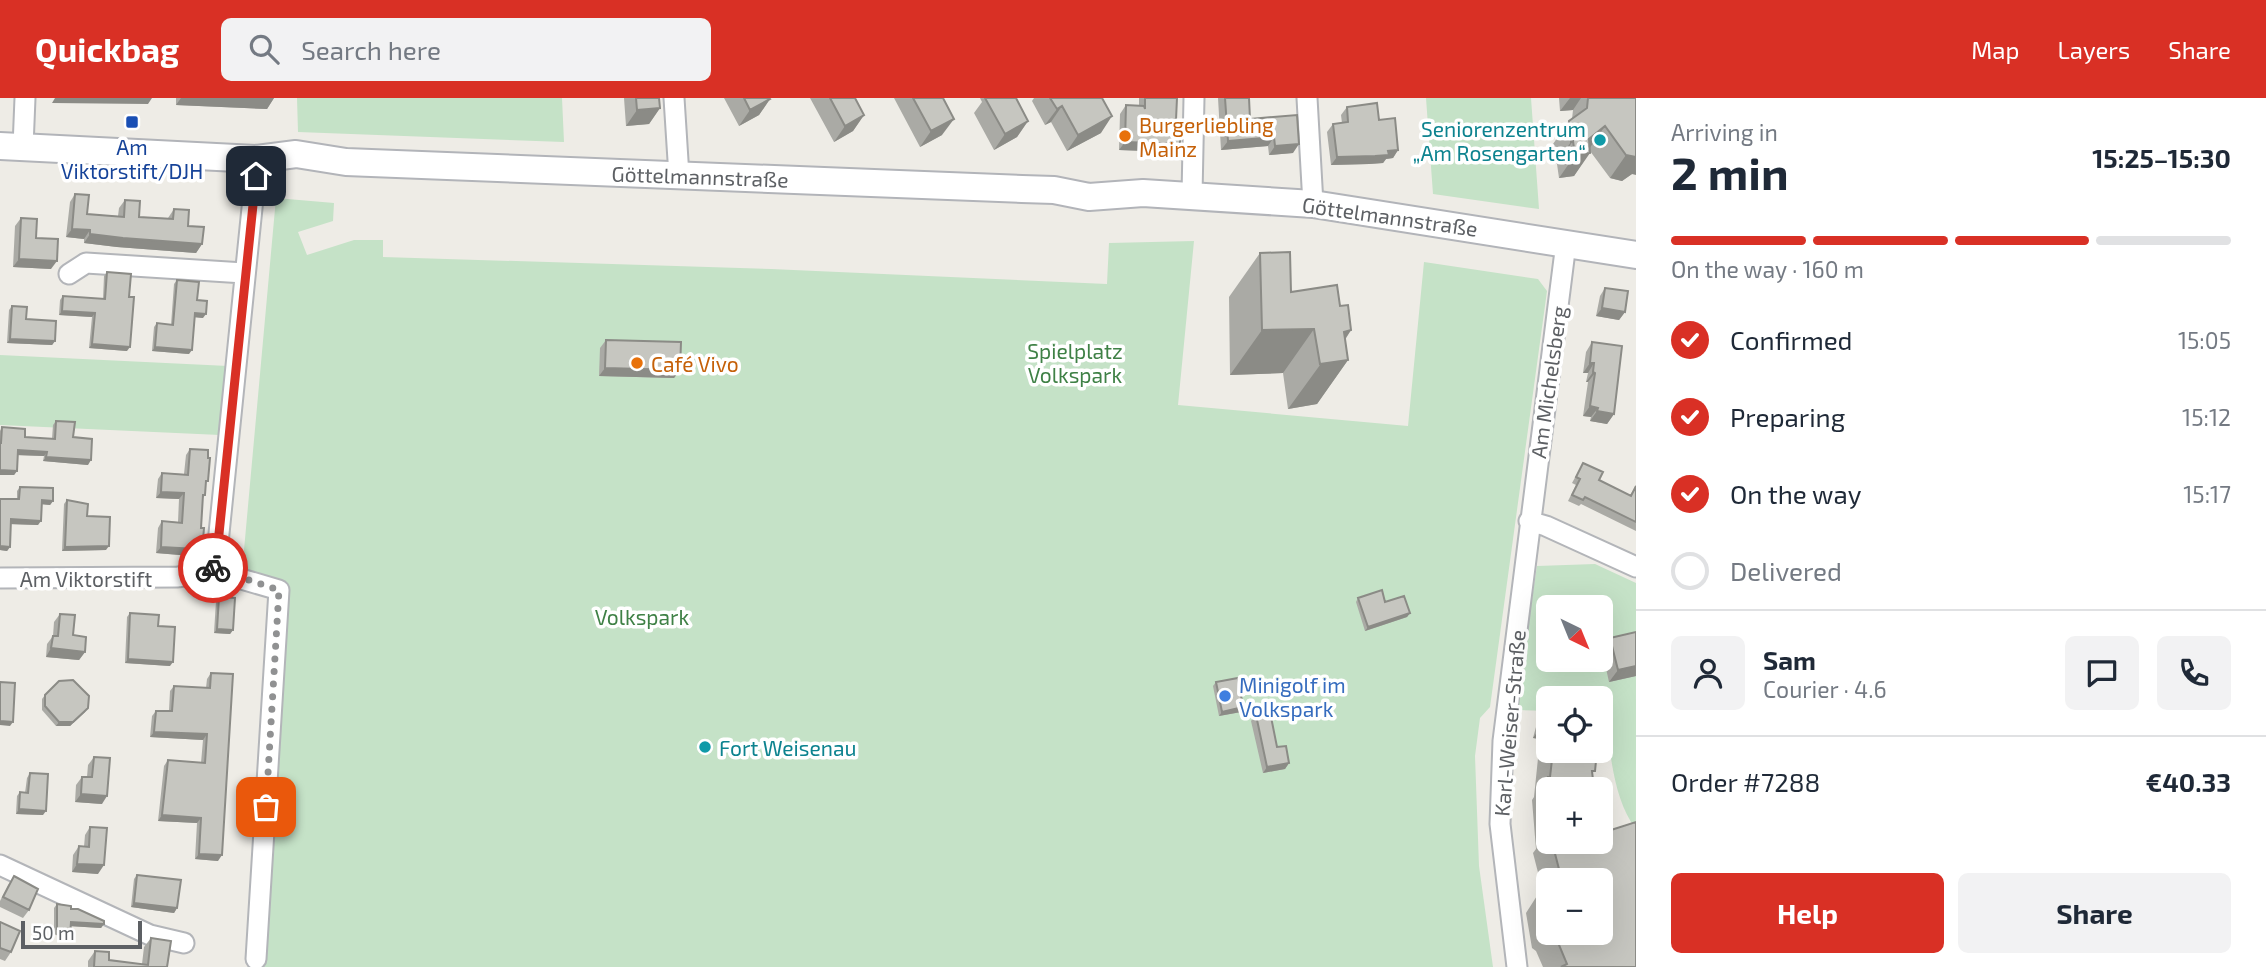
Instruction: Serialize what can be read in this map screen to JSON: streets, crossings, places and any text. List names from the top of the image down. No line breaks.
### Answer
{"streets":{"street":["Göttelmannstraße","Am Michelsberg","Am Viktorstift","Karl-Weiser-Straße"]},"crossings":[["Göttelmannstraße","Am Michelsberg"],["Am Michelsberg","Karl-Weiser-Straße"]],"parks":["Spielplatz Volkspark","Volkspark"],"places":{"transit":["Am Viktorstift/DJH"],"other":["Burgerliebling Mainz","Seniorenzentrum „Am Rosengarten“","Café Vivo","Minigolf im Volkspark","Fort Weisenau"]},"scale_bar":"50 m","north":"bottom right","page":{"header":"Quickbag","search":"Search here","nav":["Map","Layers","Share"],"heading":["2 min","Arriving in","15:25–15:30"],"panel":["Sam","Courier · 4.6","Order #7288","€40.33"],"bar":"On the way · 160 m","list":[["Confirmed","15:05"],["Preparing","15:12"],["On the way","15:17"],"Delivered"],"map_buttons":["+","−"],"buttons":["Help","Share"],"scale":"50 m"}}
